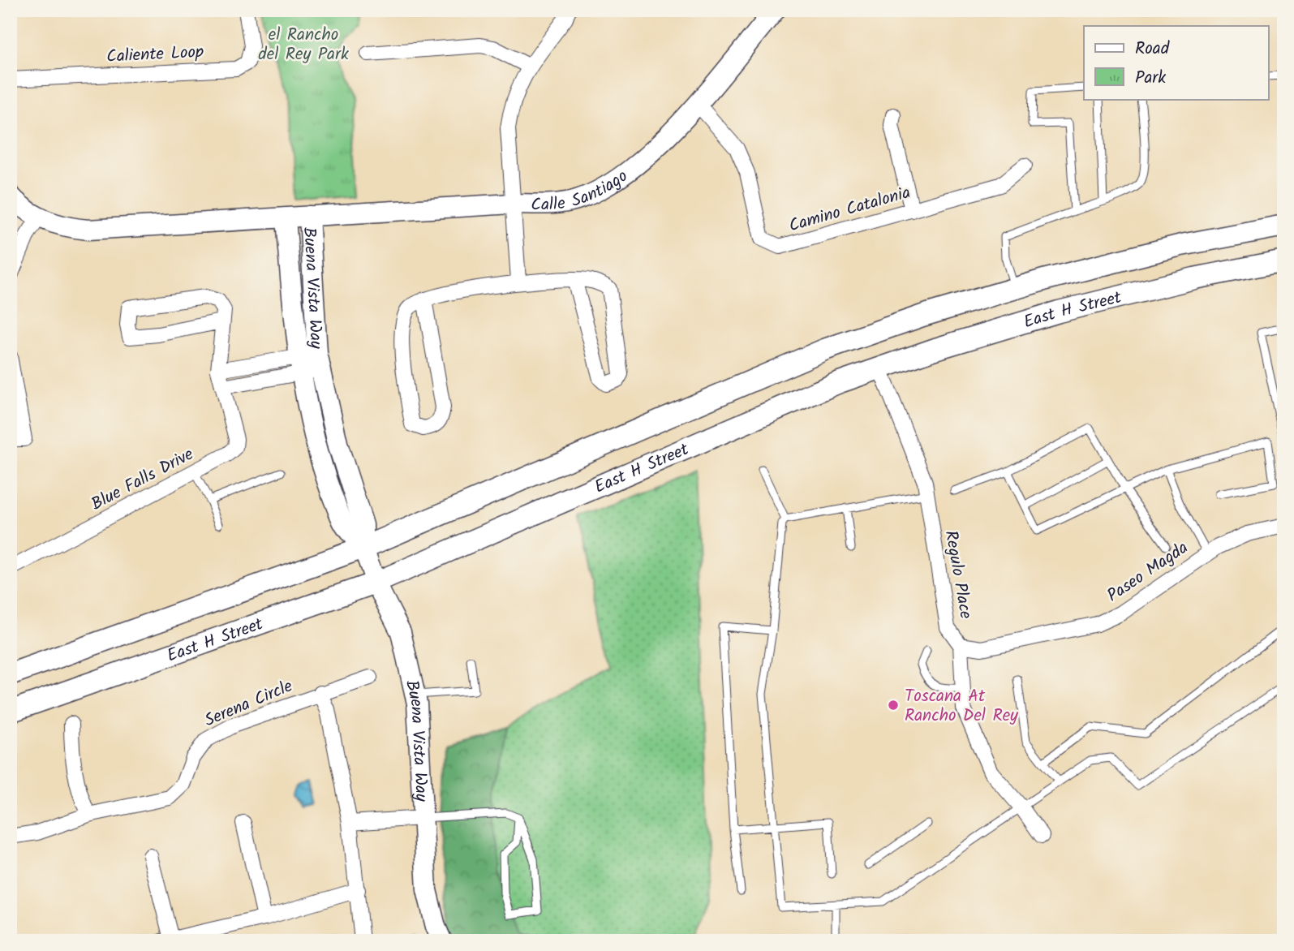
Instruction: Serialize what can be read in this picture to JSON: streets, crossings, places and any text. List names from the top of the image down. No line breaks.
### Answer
{"streets":{"main road":["East H Street"],"street":["Caliente Loop","Calle Santiago","Camino Catalonia","Buena Vista Way","Blue Falls Drive","Paseo Magda","Regulo Place","Serena Circle"]},"crossings":[["Calle Santiago","Camino Catalonia"],["Calle Santiago","Buena Vista Way"],["Buena Vista Way","East H Street"],["East H Street","Regulo Place"],["Paseo Magda","Regulo Place"]],"parks":["el Rancho del Rey Park"],"places":["Toscana At Rancho Del Rey"],"legend":["Road","Park"]}
